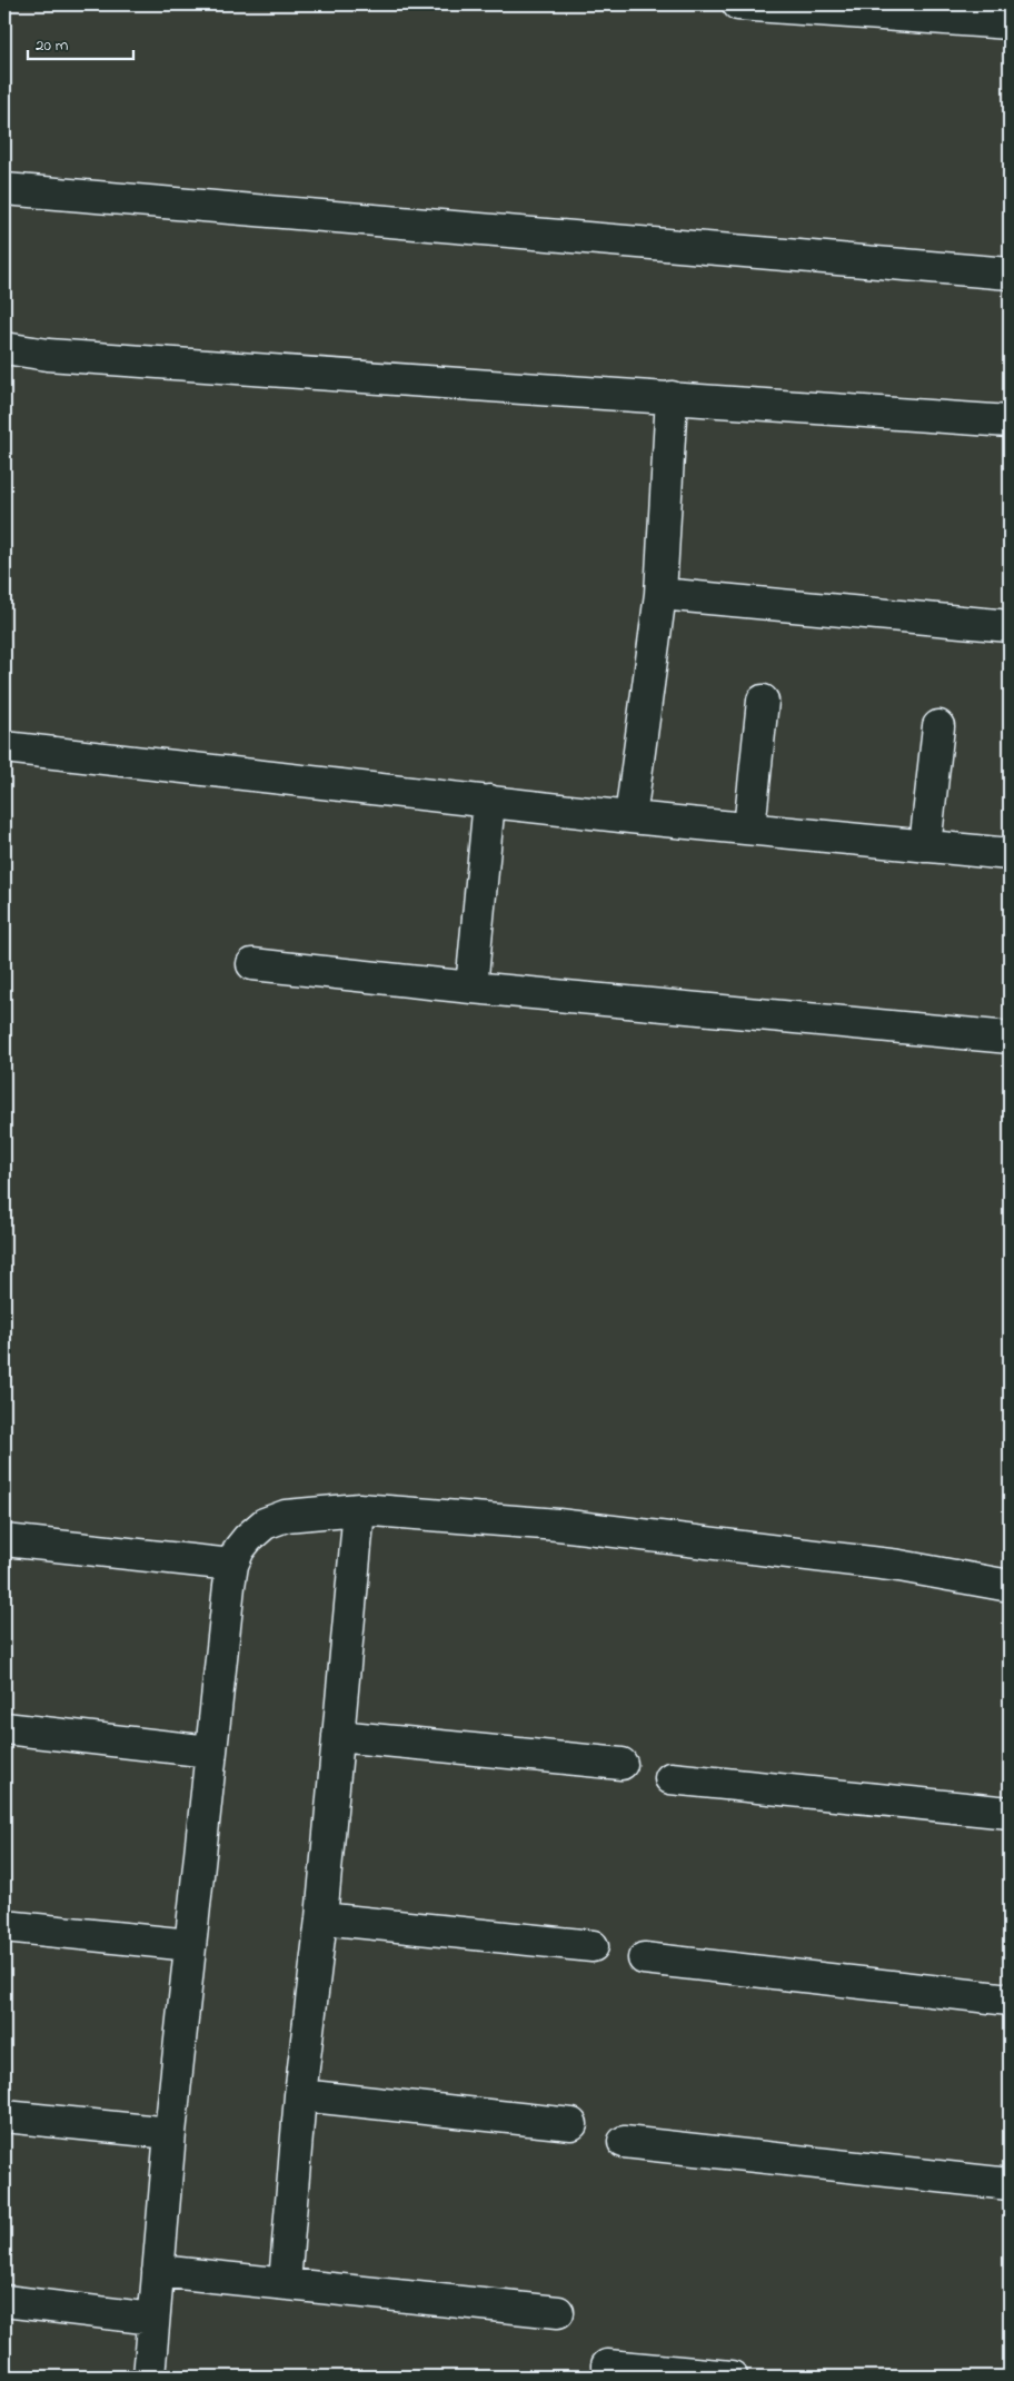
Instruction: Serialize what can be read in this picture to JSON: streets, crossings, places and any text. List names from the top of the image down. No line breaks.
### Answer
{"scale_bar":"20 m"}
